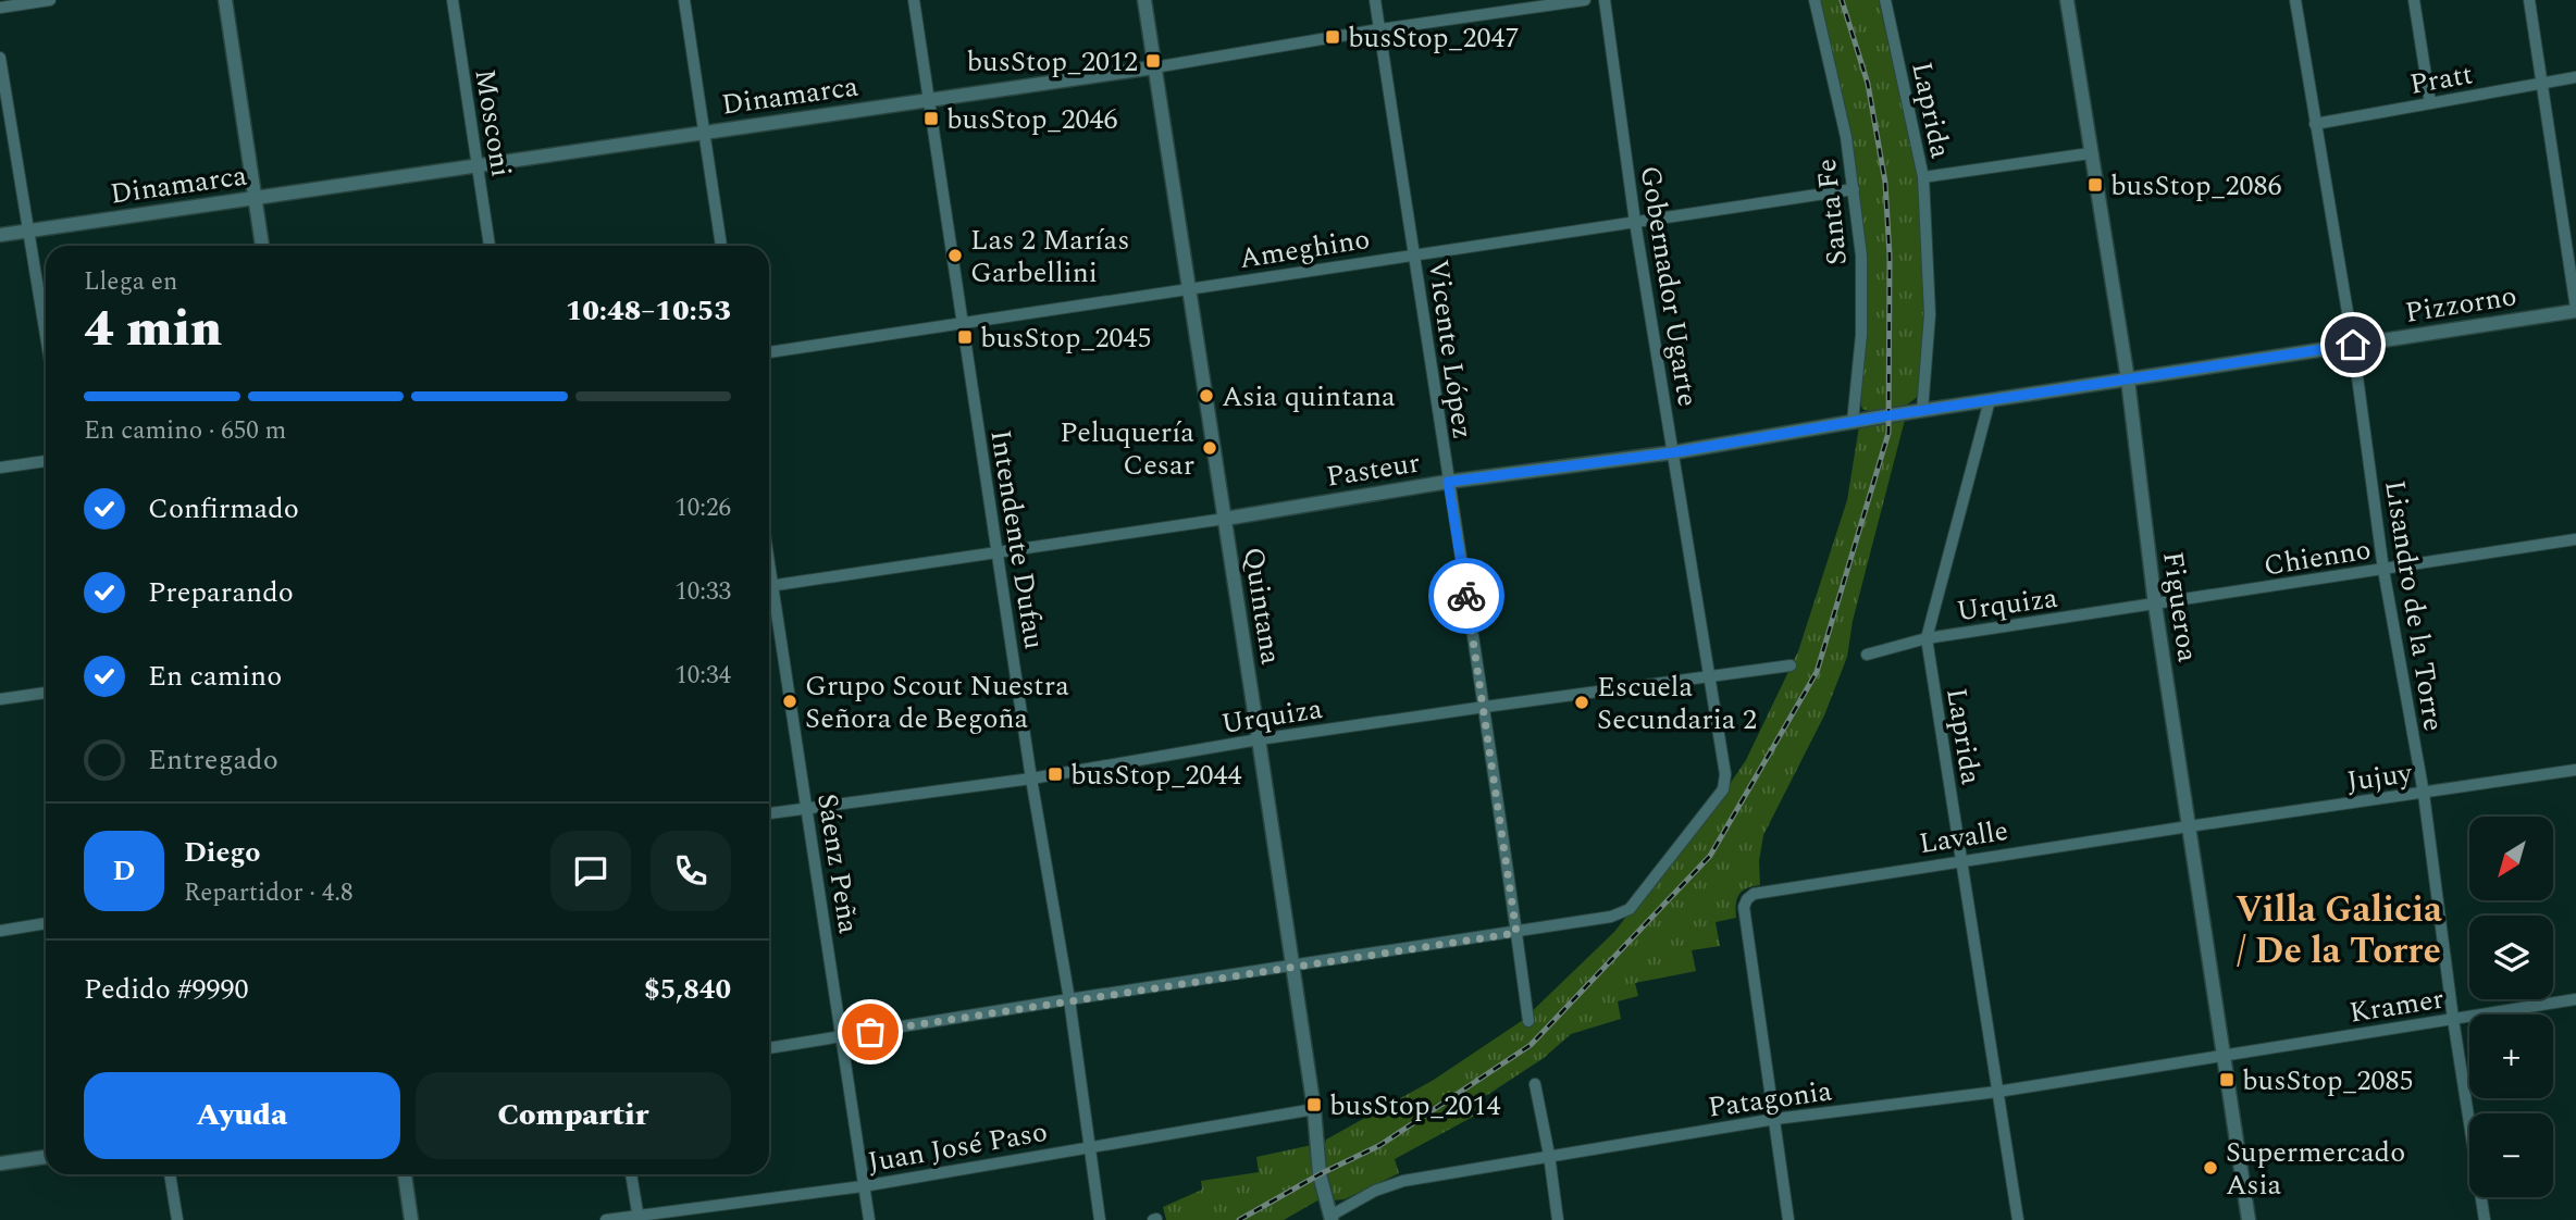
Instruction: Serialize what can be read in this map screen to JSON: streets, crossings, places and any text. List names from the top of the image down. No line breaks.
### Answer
{"streets":{"street":["Pratt","Dinamarca","Laprida","Mosconi","Santa Fe","Ameghino","Gobernador Ugarte","Pizzorno","Vicente López","Pasteur","Intendente Dufau","Chienno","Urquiza","Quintana","Lisandro de la Torre","Figueroa","Jujuy","Lavalle","Sáenz Peña","Kramer","Patagonia","Juan José Paso"]},"crossings":[["Pratt","Lisandro de la Torre"],["Dinamarca","Mosconi"],["Dinamarca","Vicente López"],["Dinamarca","Intendente Dufau"],["Dinamarca","Quintana"],["Laprida","Pasteur"],["Laprida","Urquiza"],["Laprida","Lavalle"],["Laprida","Patagonia"],["Santa Fe","Ameghino"],["Santa Fe","Pasteur"],["Ameghino","Gobernador Ugarte"],["Ameghino","Vicente López"],["Ameghino","Intendente Dufau"],["Ameghino","Quintana"],["Gobernador Ugarte","Vicente López"],["Gobernador Ugarte","Pasteur"],["Gobernador Ugarte","Urquiza"],["Pizzorno","Pasteur"],["Pizzorno","Lisandro de la Torre"],["Pizzorno","Figueroa"],["Vicente López","Pasteur"],["Vicente López","Urquiza"],["Pasteur","Intendente Dufau"],["Pasteur","Quintana"],["Pasteur","Figueroa"],["Intendente Dufau","Urquiza"],["Intendente Dufau","Juan José Paso"],["Chienno","Urquiza"],["Chienno","Lisandro de la Torre"],["Chienno","Figueroa"],["Urquiza","Quintana"],["Urquiza","Figueroa"],["Urquiza","Sáenz Peña"],["Quintana","Patagonia"],["Quintana","Juan José Paso"],["Lisandro de la Torre","Jujuy"],["Lisandro de la Torre","Kramer"],["Figueroa","Jujuy"],["Figueroa","Lavalle"],["Figueroa","Kramer"],["Figueroa","Patagonia"],["Jujuy","Lavalle"],["Lavalle","Patagonia"],["Sáenz Peña","Juan José Paso"],["Kramer","Patagonia"]],"districts":["Villa Galicia / De la Torre"],"places":{"transit":["busStop_2047","busStop_2012","busStop_2046","busStop_2086","busStop_2045","busStop_2044","busStop_2085","busStop_2014"],"other":["Las 2 Marías Garbellini","Asia quintana","Peluquería Cesar","Grupo Scout Nuestra Señora de Begoña","Escuela Secundaria 2","Supermercado Asia"]},"north":"bottom left","page":{"heading":["4 min","Llega en","10:48–10:53"],"panel":["Diego","Repartidor · 4.8","Pedido #9990","$5,840"],"bar":"En camino · 650 m","list":[["Confirmado","10:26"],["Preparando","10:33"],["En camino","10:34"],"Entregado"],"map_buttons":["+","−"],"round":"D","buttons":["Ayuda","Compartir"]}}
